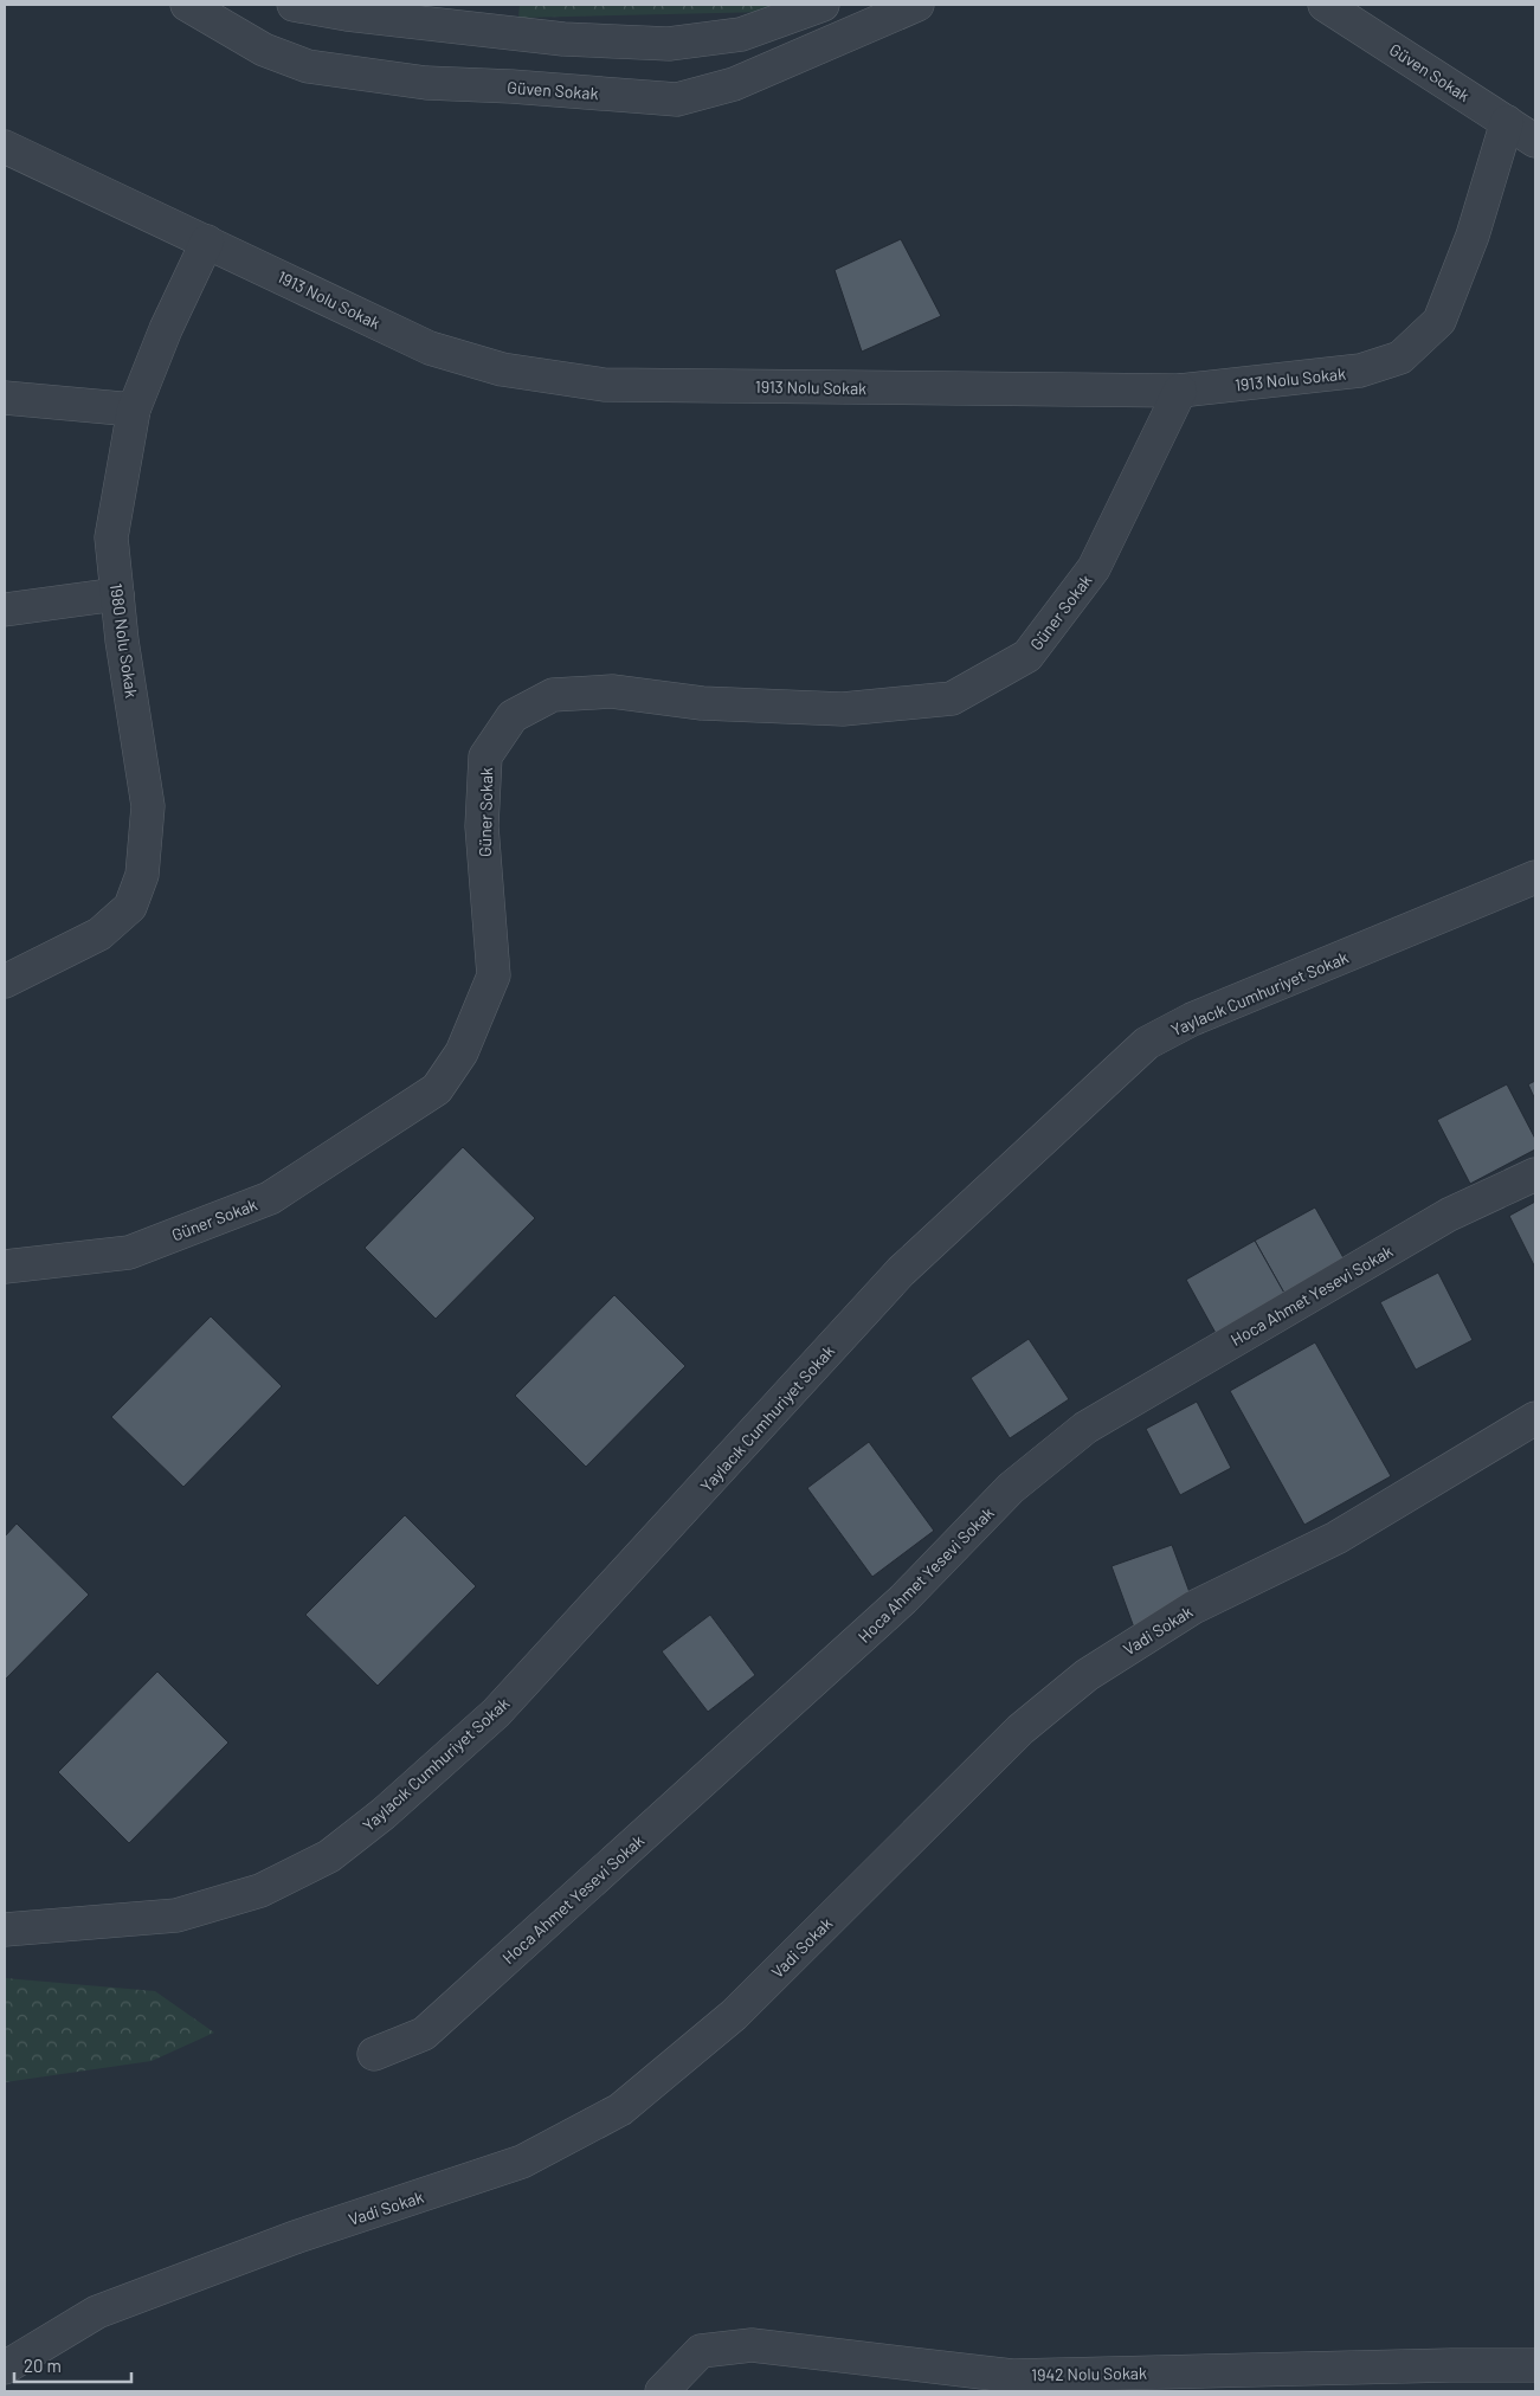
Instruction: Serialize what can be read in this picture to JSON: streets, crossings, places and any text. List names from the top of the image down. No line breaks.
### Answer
{"streets":{"street":["Güven Sokak","1913 Nolu Sokak","Güner Sokak","1980 Nolu Sokak","Yaylacık Cumhuriyet Sokak","Hoca Ahmet Yesevi Sokak","Vadi Sokak","1942 Nolu Sokak"]},"crossings":[["Güven Sokak","1913 Nolu Sokak"],["1913 Nolu Sokak","Güner Sokak"],["1913 Nolu Sokak","1980 Nolu Sokak"]],"scale_bar":"20 m"}
